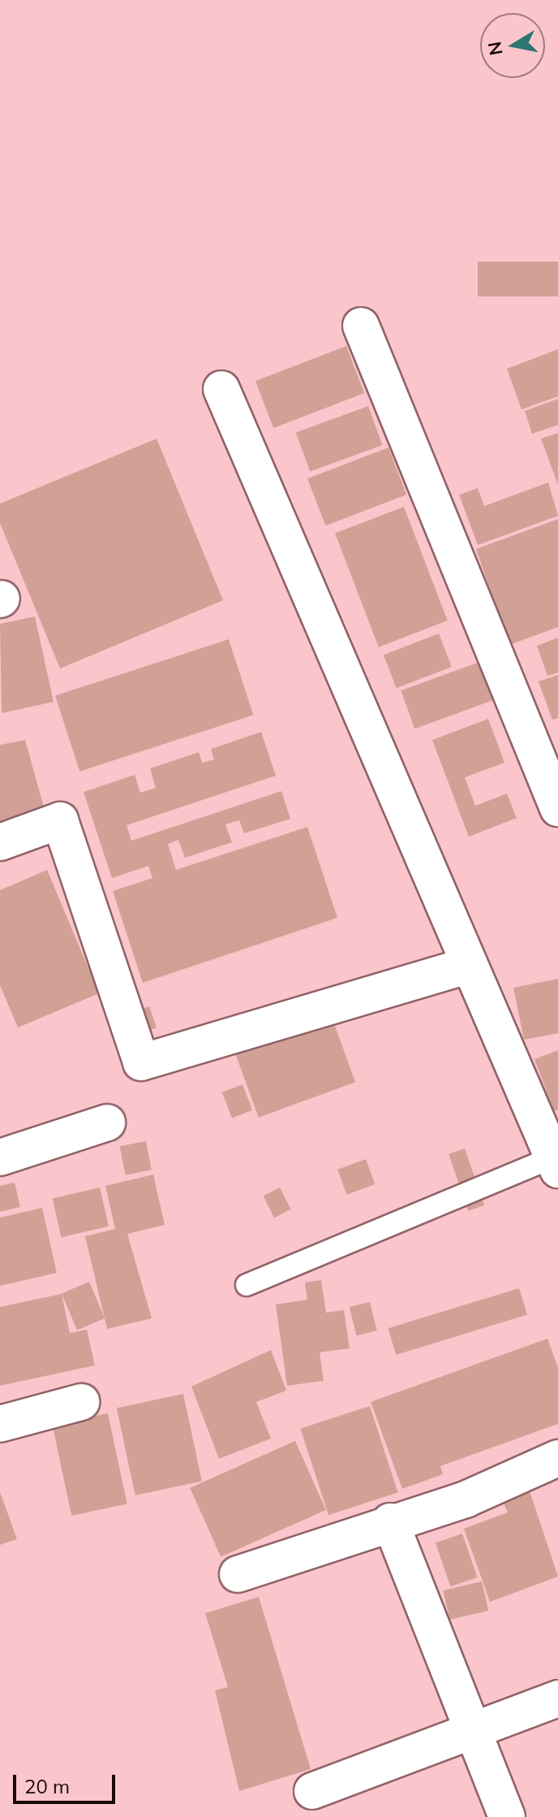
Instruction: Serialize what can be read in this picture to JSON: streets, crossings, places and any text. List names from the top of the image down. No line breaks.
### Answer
{"scale_bar":"20 m","north":"left"}
